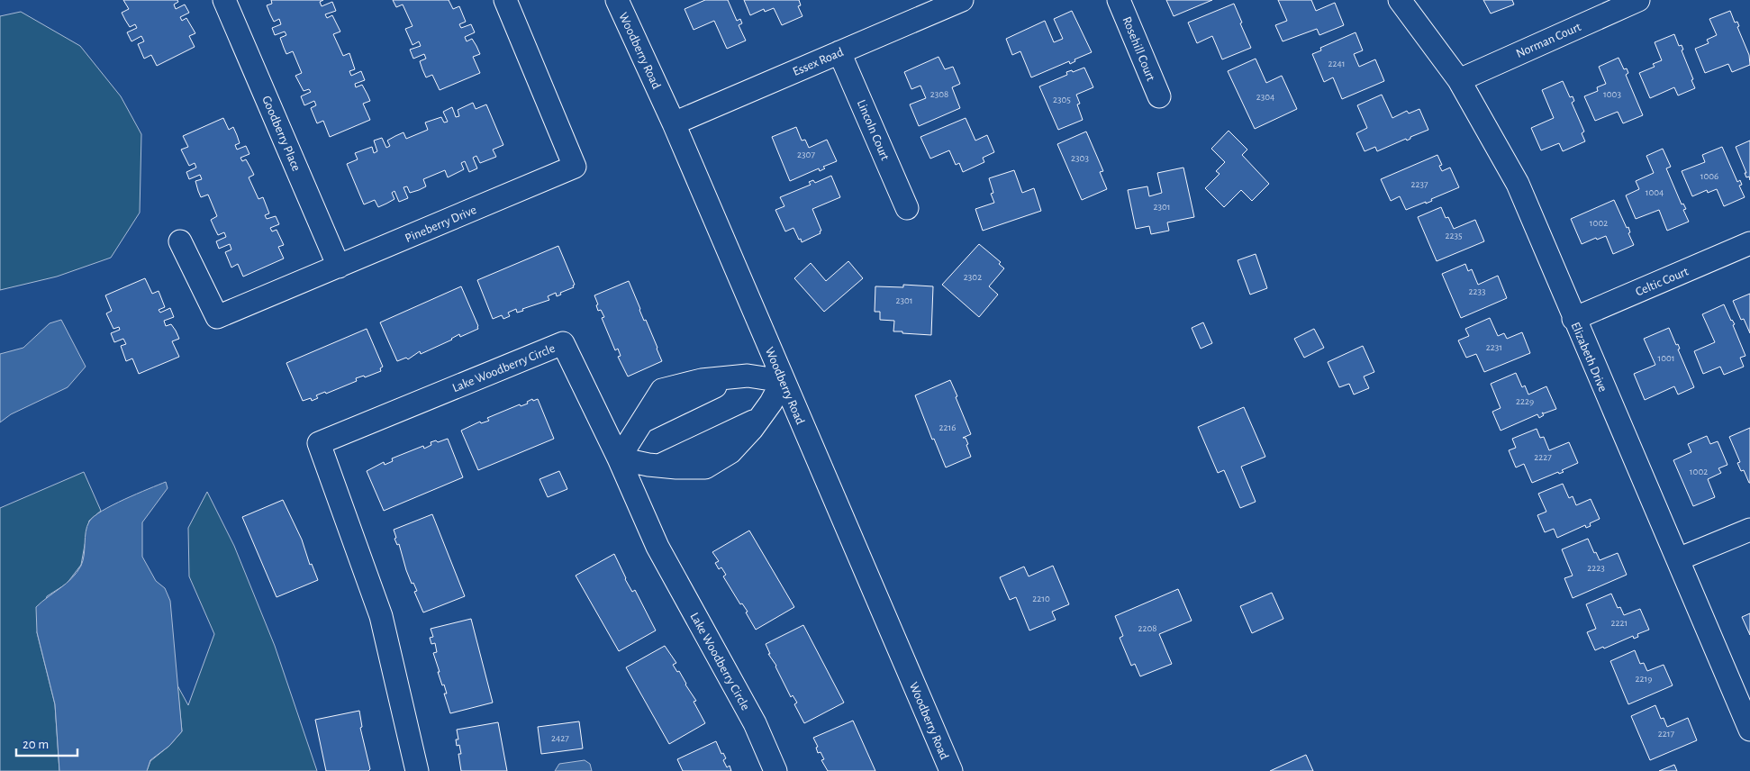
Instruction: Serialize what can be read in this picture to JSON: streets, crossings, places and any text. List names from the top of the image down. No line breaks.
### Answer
{"streets":{"street":["Norman Court","Rosehill Court","Woodberry Road","Essex Road","Lincoln Court","Goodberry Place","Pineberry Drive","Celtic Court","Elizabeth Drive","Lake Woodberry Circle"]},"crossings":[["Norman Court","Elizabeth Drive"],["Woodberry Road","Essex Road"],["Essex Road","Lincoln Court"],["Goodberry Place","Pineberry Drive"],["Celtic Court","Elizabeth Drive"]],"house_numbers":["2241","2308","1003","2304","2305","2307","2303","1006","2237","1004","2301","1002","2235","2302","2233","2301","2231","1001","2229","2216","2227","1002","2223","2210","2221","2208","2219","2217","2427"],"scale_bar":"20 m"}
